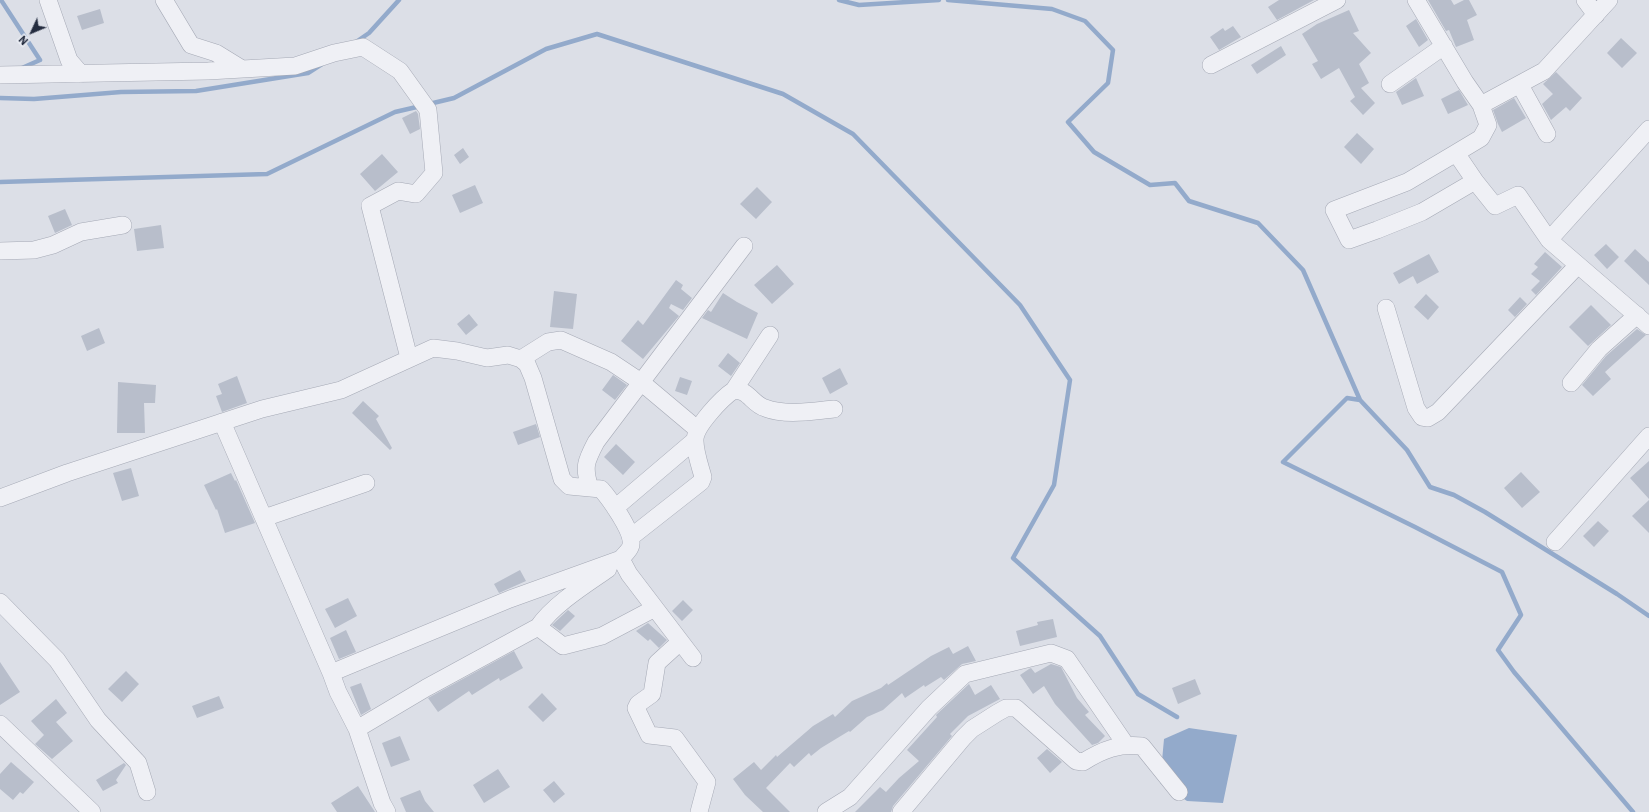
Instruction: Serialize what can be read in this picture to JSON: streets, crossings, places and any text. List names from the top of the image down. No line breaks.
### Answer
{"north":"bottom left"}
